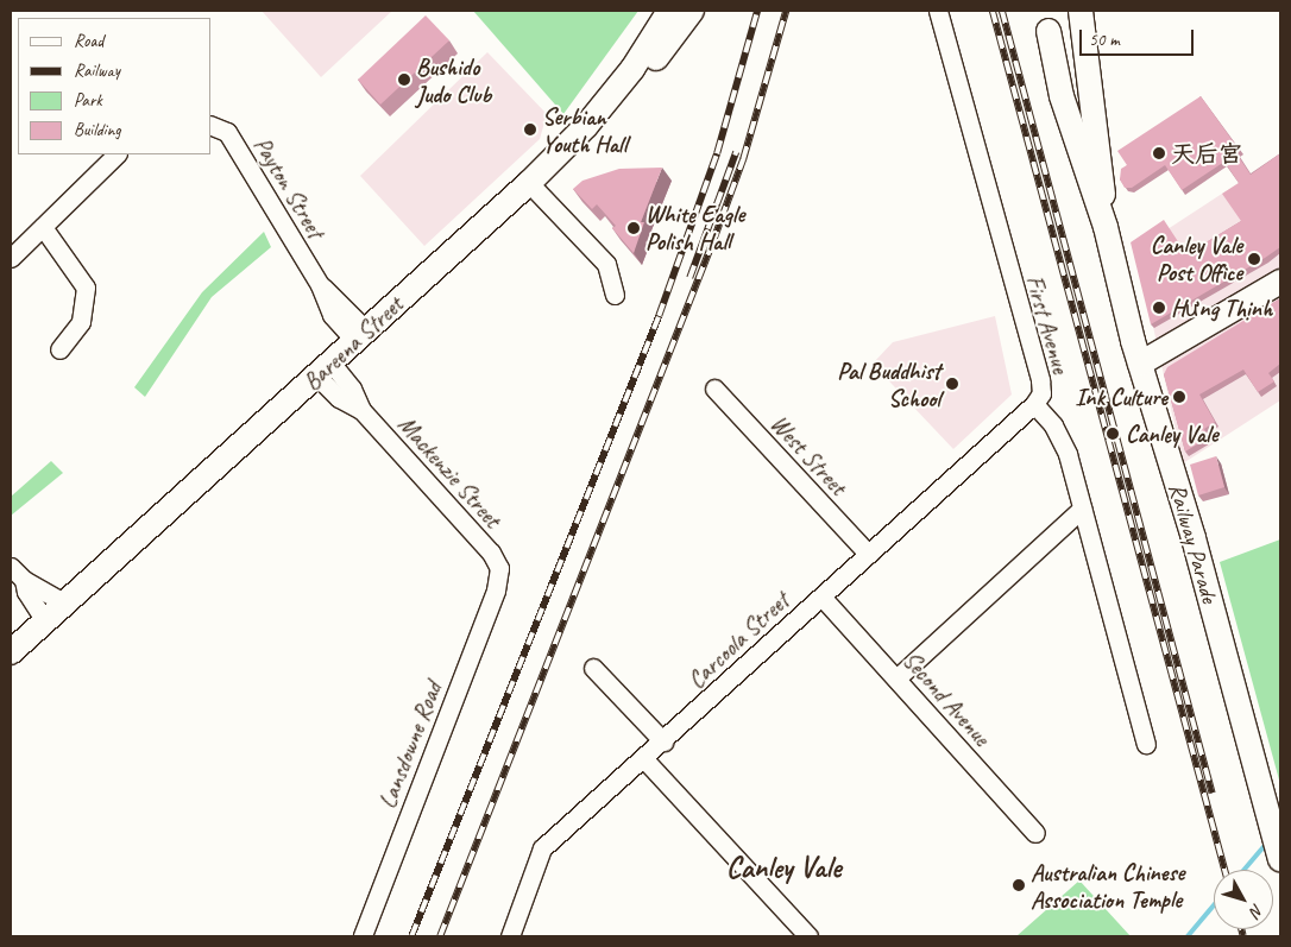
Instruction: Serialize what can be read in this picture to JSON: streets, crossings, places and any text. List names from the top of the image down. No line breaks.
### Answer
{"streets":{"main road":["Bareena Street","Railway Parade"],"street":["Payton Street","First Avenue","West Street","Mackenzie Street","Carcoola Street","Second Avenue","Lansdowne Road"]},"crossings":[["Payton Street","Bareena Street"],["First Avenue","Carcoola Street"],["Bareena Street","Mackenzie Street"],["West Street","Carcoola Street"],["Mackenzie Street","Lansdowne Road"],["Carcoola Street","Second Avenue"]],"districts":["Canley Vale"],"places":["Bushido Judo Club","Serbian Youth Hall","天后宫","White Eagle Polish Hall","Canley Vale Post Office","Hưng Thịnh","Pal Buddhist School","Ink Culture","Canley Vale","Australian Chinese Association Temple"],"legend":["Road","Railway","Park","Building"],"scale_bar":"50 m","north":"bottom right"}
